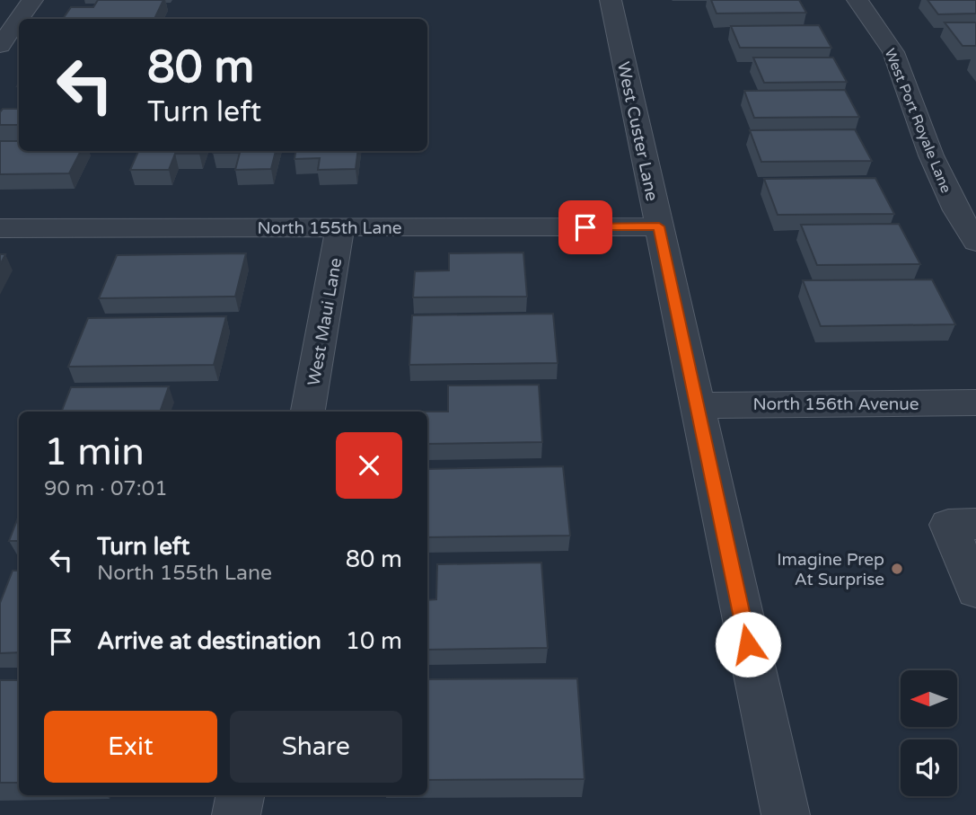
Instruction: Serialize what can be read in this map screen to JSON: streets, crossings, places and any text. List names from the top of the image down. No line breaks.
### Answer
{"streets":{"street":["West Port Royale Lane","West Custer Lane","North 155th Lane","West Maui Lane","North 156th Avenue"]},"crossings":[["West Custer Lane","North 155th Lane"],["West Custer Lane","North 156th Avenue"],["North 155th Lane","West Maui Lane"]],"places":["Imagine Prep At Surprise"],"north":"left","page":{"turn":["80 m","Turn left"],"heading":["1 min","90 m · 07:01"],"list":[{"name":"Turn left","note":"North 155th Lane","value":"80 m"},{"name":"Arrive at destination","value":"10 m"}],"buttons":["Exit","Share"]}}
